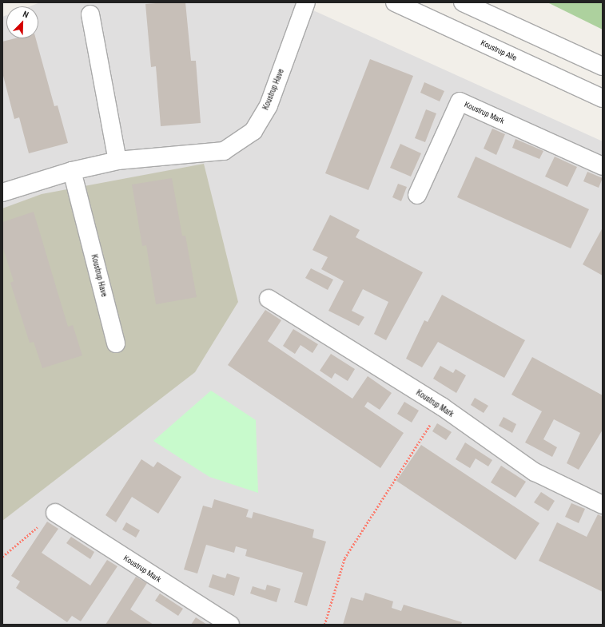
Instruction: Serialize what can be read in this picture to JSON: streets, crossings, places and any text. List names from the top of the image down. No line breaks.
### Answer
{"streets":{"street":["Koustrup Alle","Koustrup Have","Koustrup Mark"]},"north":"top right"}
